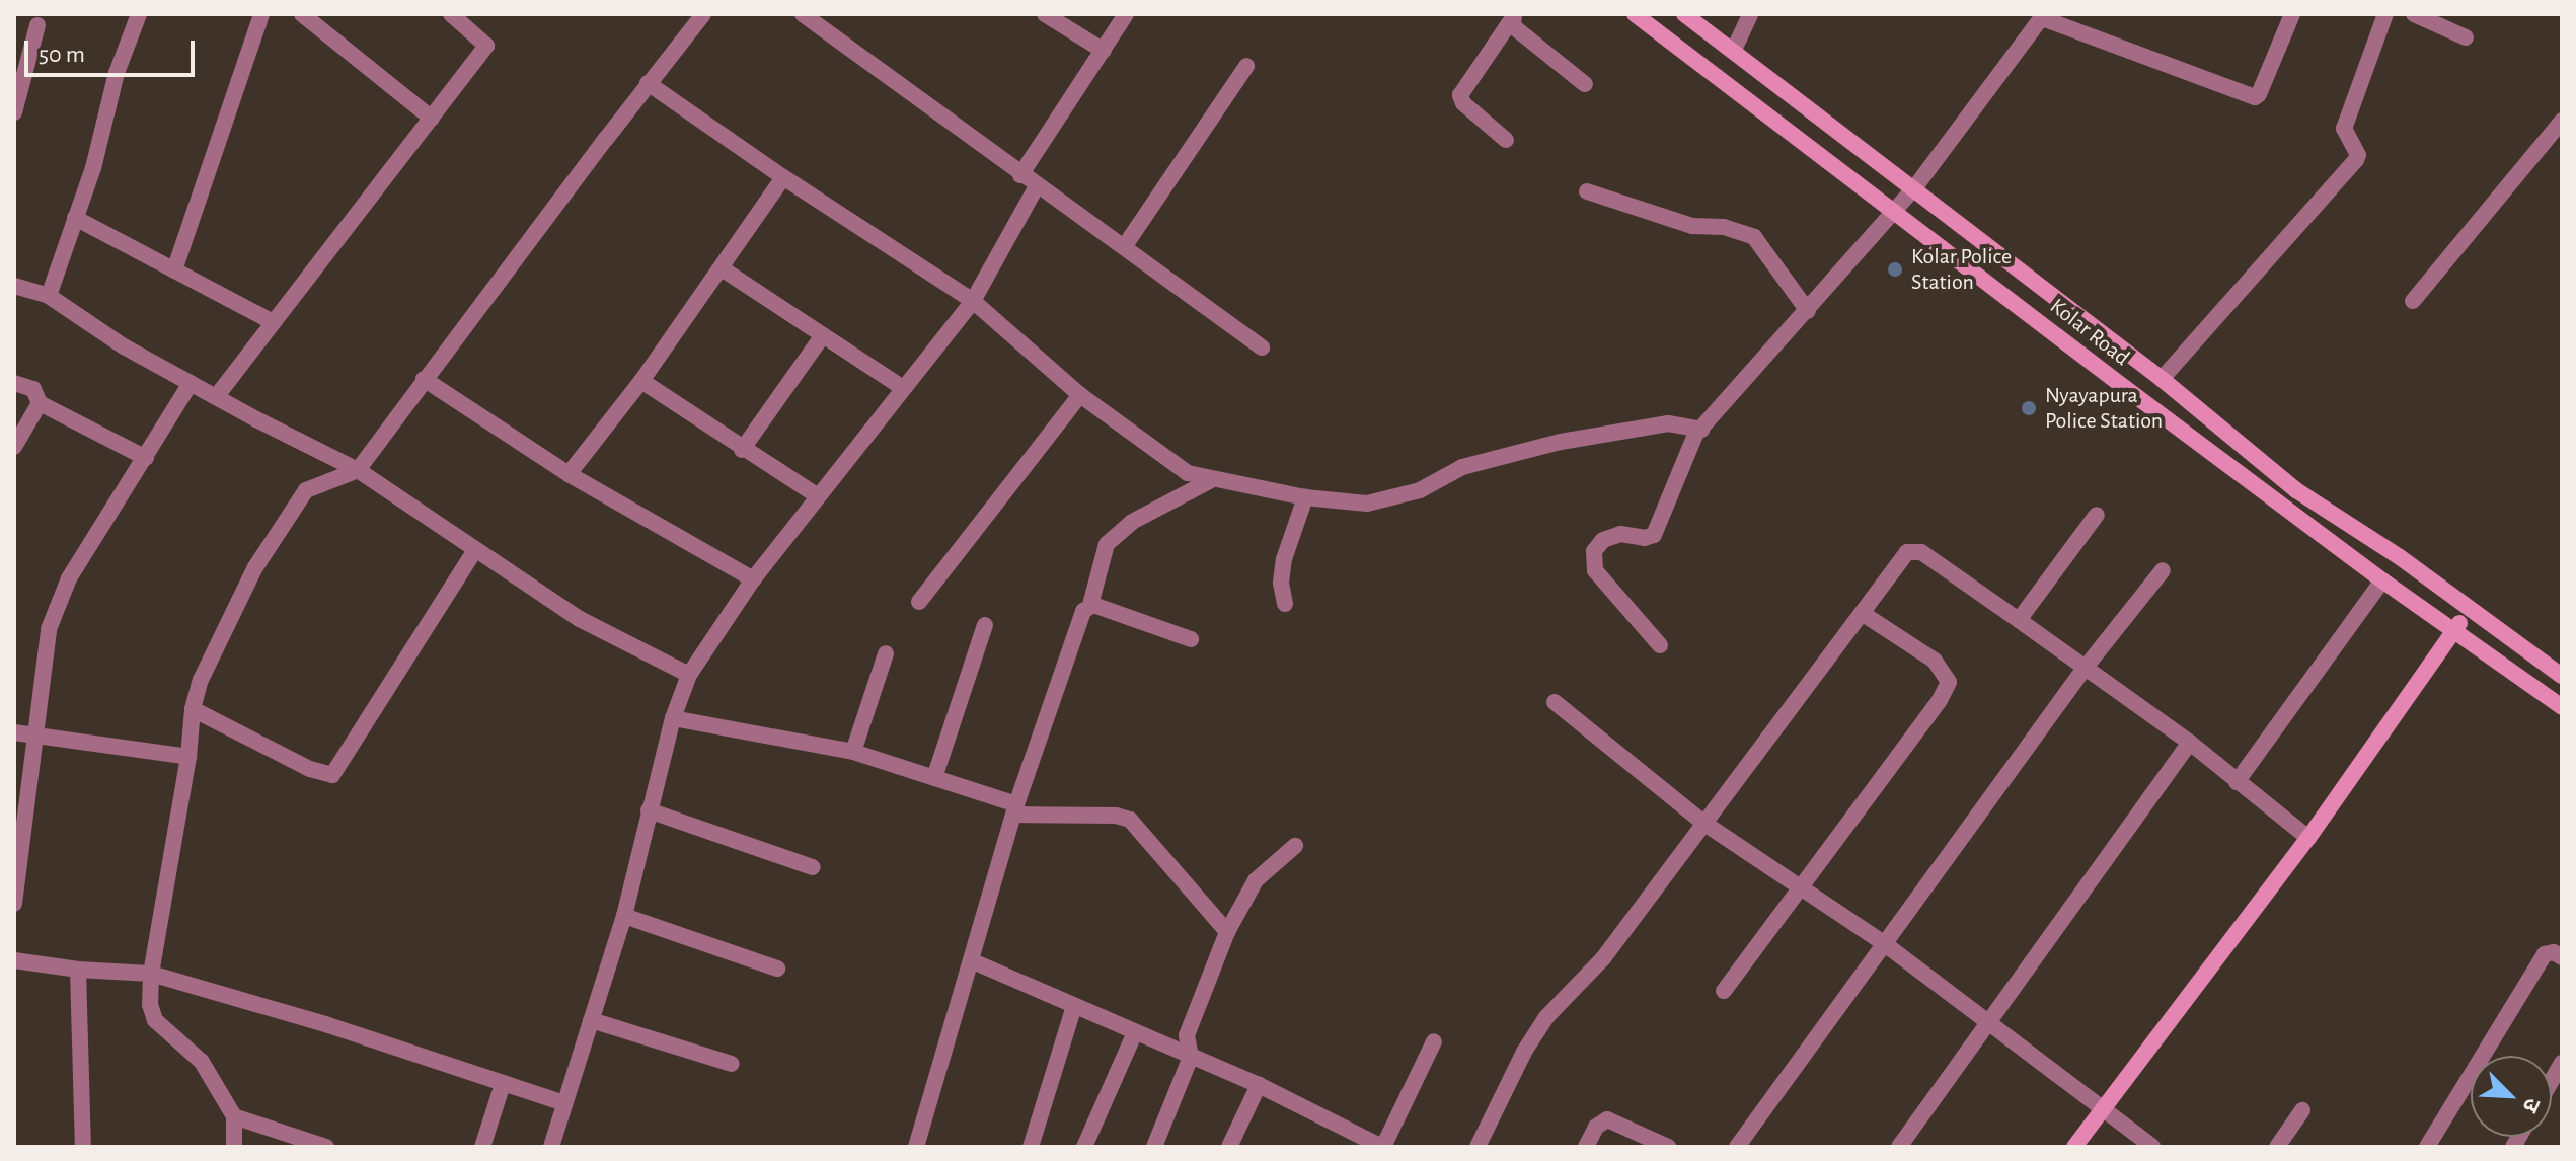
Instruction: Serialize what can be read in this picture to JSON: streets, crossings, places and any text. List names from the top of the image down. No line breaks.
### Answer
{"streets":{"main road":["Kolar Road"]},"places":["Kolar Police Station","Nyayapura Police Station"],"scale_bar":"50 m","north":"bottom right"}
